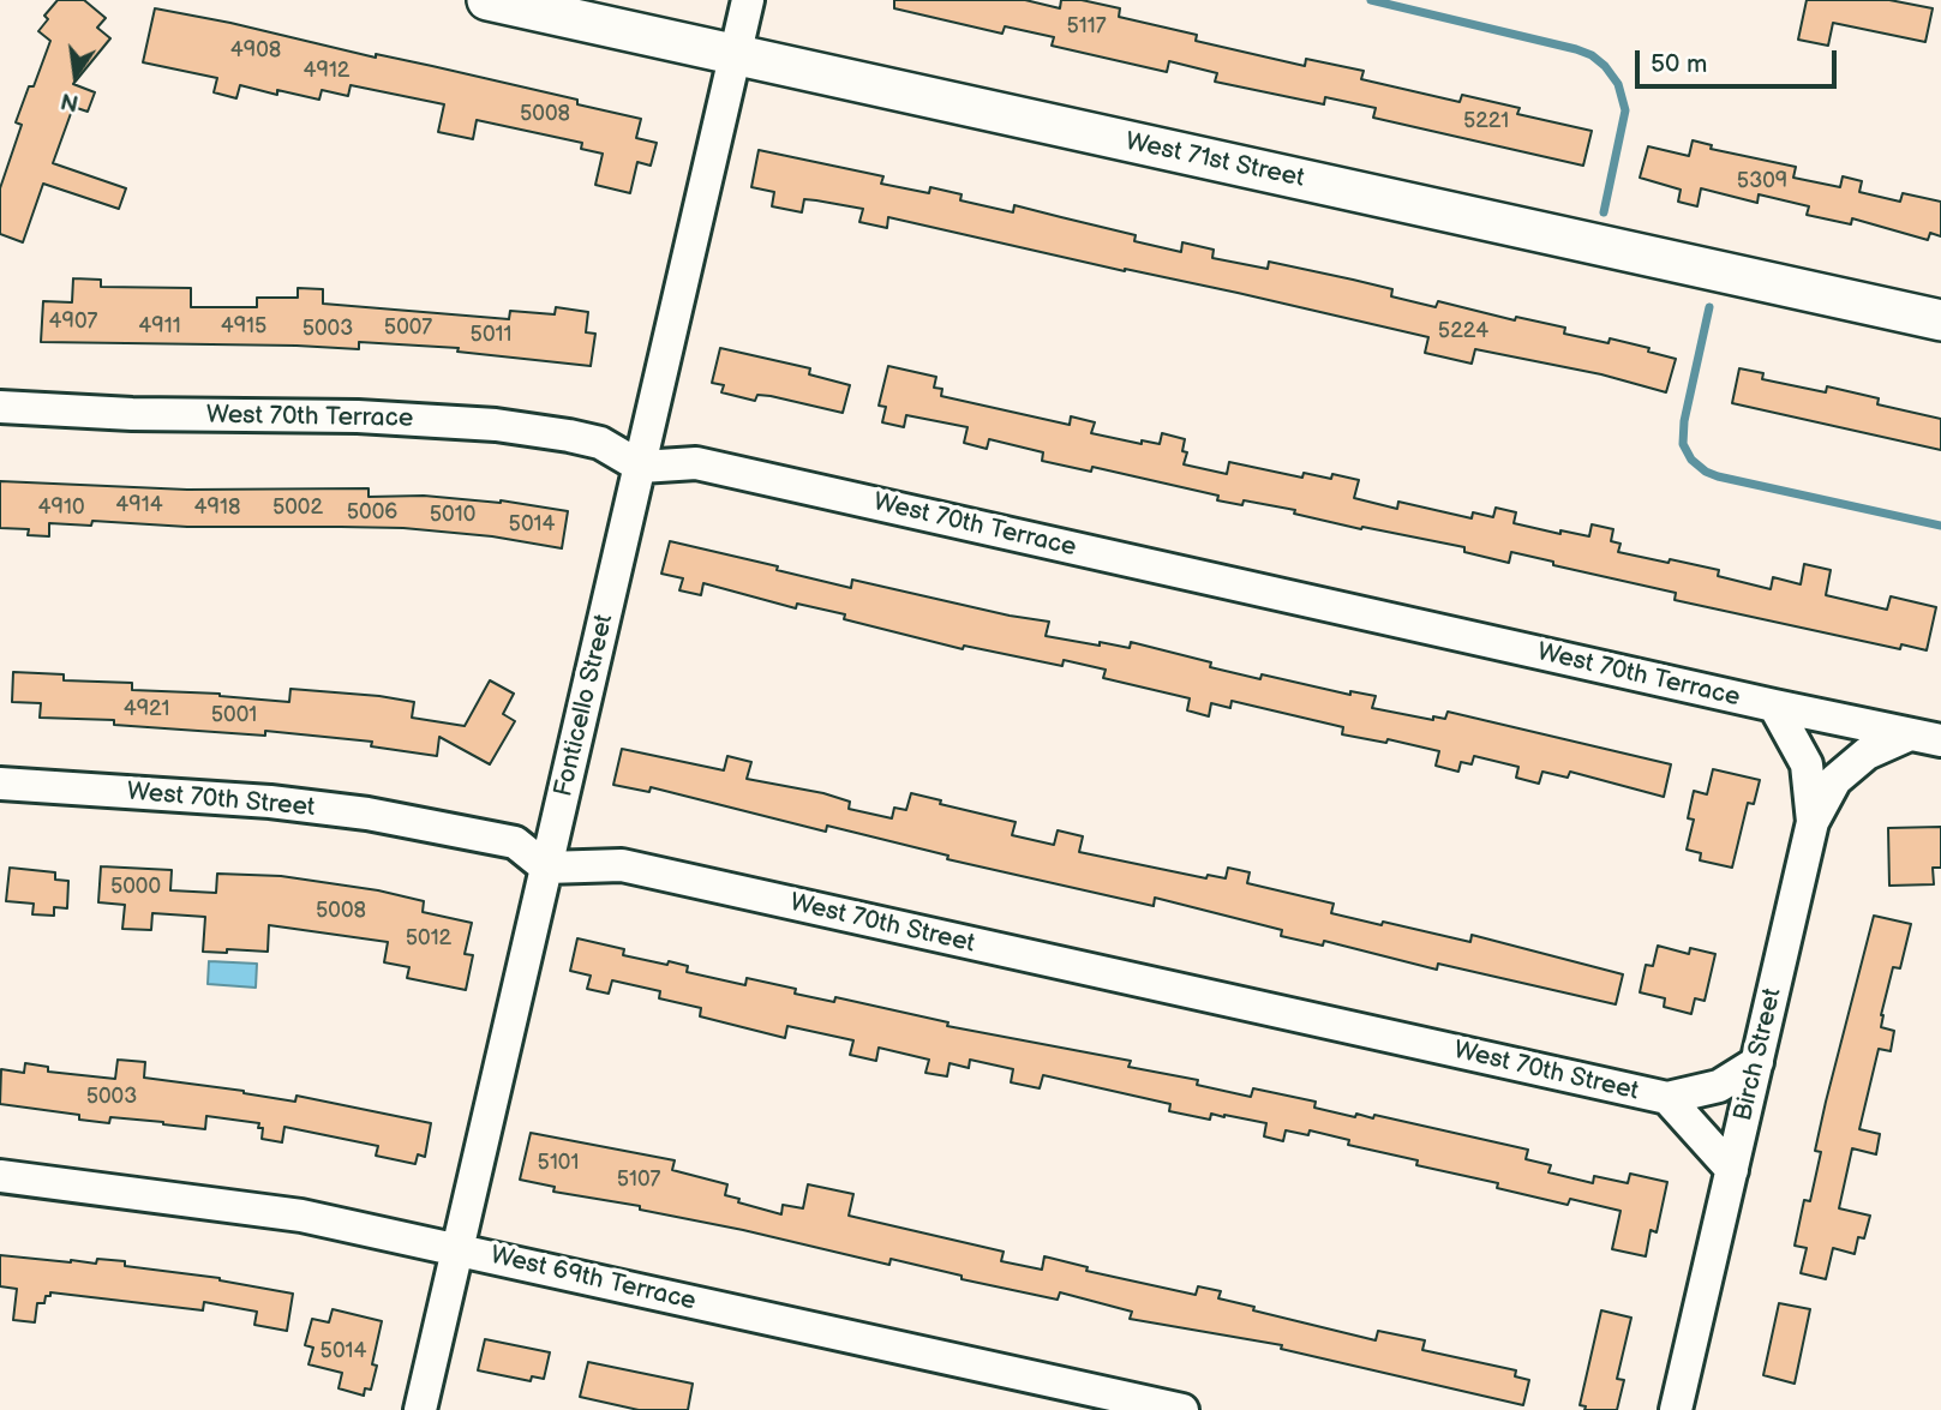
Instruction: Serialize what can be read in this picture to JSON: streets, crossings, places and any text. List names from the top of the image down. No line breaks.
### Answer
{"streets":{"street":["West 71st Street","West 70th Terrace","Fonticello Street","West 70th Street","Birch Street","West 69th Terrace"]},"crossings":[["West 71st Street","Fonticello Street"],["West 70th Terrace","Fonticello Street"],["West 70th Terrace","Birch Street"],["Fonticello Street","West 70th Street"],["Fonticello Street","West 69th Terrace"],["West 70th Street","Birch Street"]],"house_numbers":["5117","4908","4912","5008","5221","5309","4907","4911","4915","5007","5003","5224","5011","4914","4910","4918","5002","5006","5010","5014","4921","5001","5000","5008","5012","5003","5101","5107","5014"],"scale_bar":"50 m","north":"bottom"}
